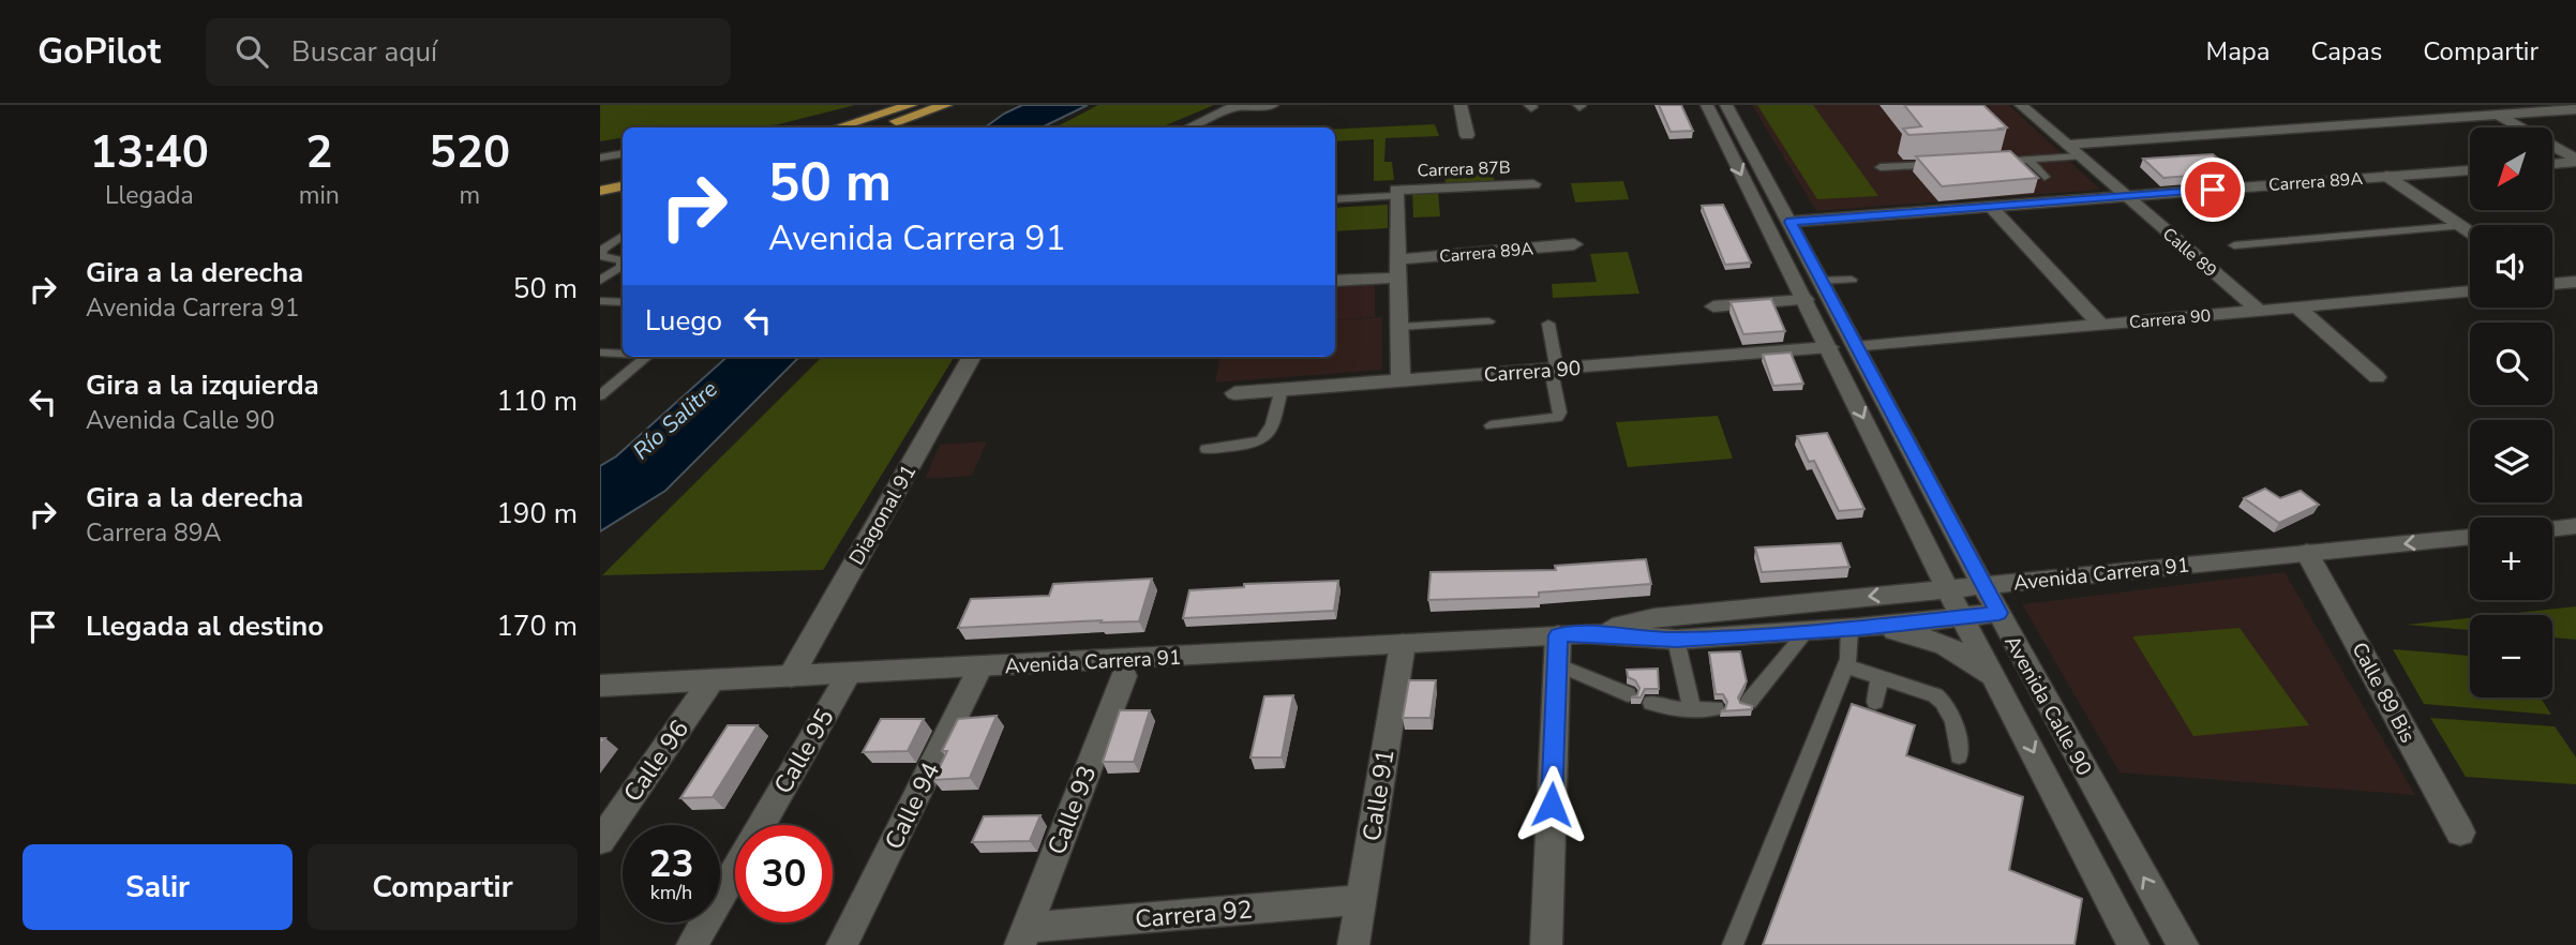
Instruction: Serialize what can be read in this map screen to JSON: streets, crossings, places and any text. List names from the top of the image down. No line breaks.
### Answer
{"streets":{"street":["Carrera 87B","Carrera 89A","Calle 89","Carrera 90","Diagonal 91","Avenida Carrera 91","Calle 89 Bis","Avenida Calle 90","Calle 95","Calle 96","Calle 91","Calle 94","Calle 93","Carrera 92"]},"crossings":[["Carrera 89A","Calle 89"],["Carrera 89A","Avenida Calle 90"],["Calle 89","Carrera 90"],["Carrera 90","Avenida Calle 90"],["Diagonal 91","Avenida Carrera 91"],["Avenida Carrera 91","Calle 89 Bis"],["Avenida Carrera 91","Avenida Calle 90"],["Avenida Carrera 91","Calle 95"],["Avenida Carrera 91","Calle 96"],["Avenida Carrera 91","Calle 91"],["Avenida Carrera 91","Calle 94"],["Calle 91","Carrera 92"],["Calle 93","Carrera 92"]],"water":["Río Salitre"],"north":"bottom left","page":{"header":"GoPilot","search":"Buscar aquí","nav":["Mapa","Capas","Compartir"],"eta":["13:40","Llegada","2","min","520","m"],"map_buttons":["+","−"],"turn":["50 m","Avenida Carrera 91"],"list":[{"name":"Gira a la derecha","note":"Avenida Carrera 91","value":"50 m"},{"name":"Gira a la izquierda","note":"Avenida Calle 90","value":"110 m"},{"name":"Gira a la derecha","note":"Carrera 89A","value":"190 m"},{"name":"Llegada al destino","value":"170 m"}],"then":"Luego","speed":"23 km/h","limit":"30","buttons":["Salir","Compartir"]}}
